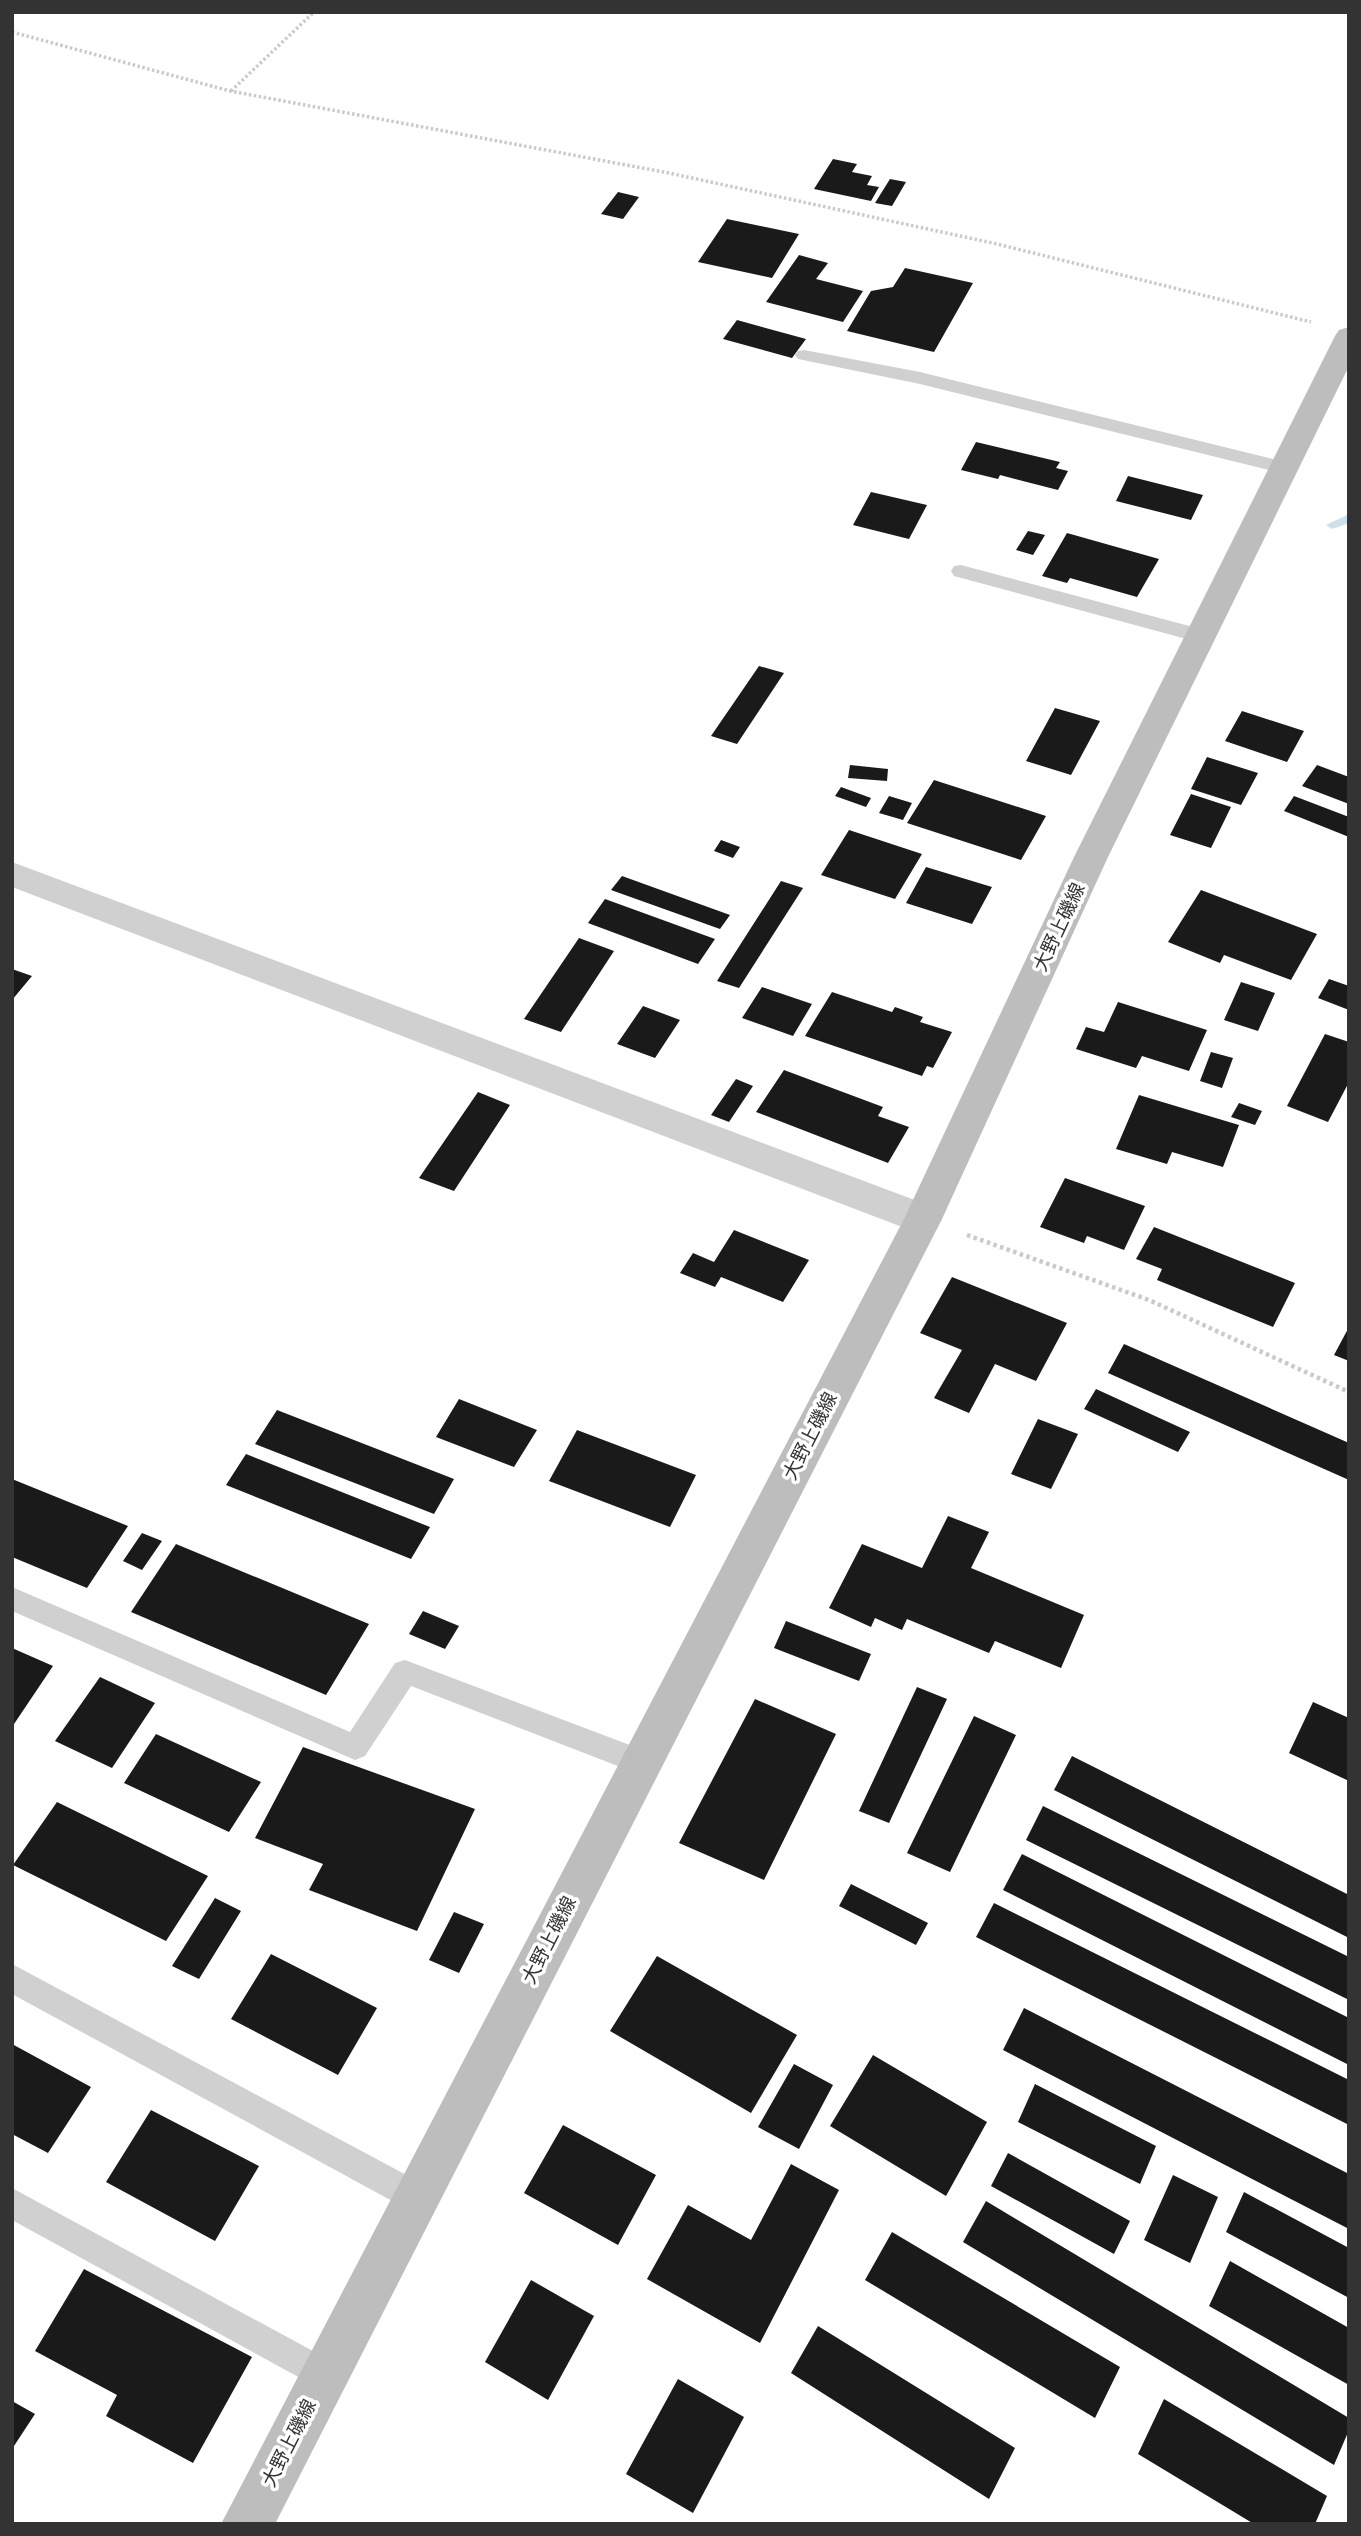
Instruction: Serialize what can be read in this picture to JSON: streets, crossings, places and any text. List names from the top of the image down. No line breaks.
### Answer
{"streets":{"main road":["大野上磯線"]}}
